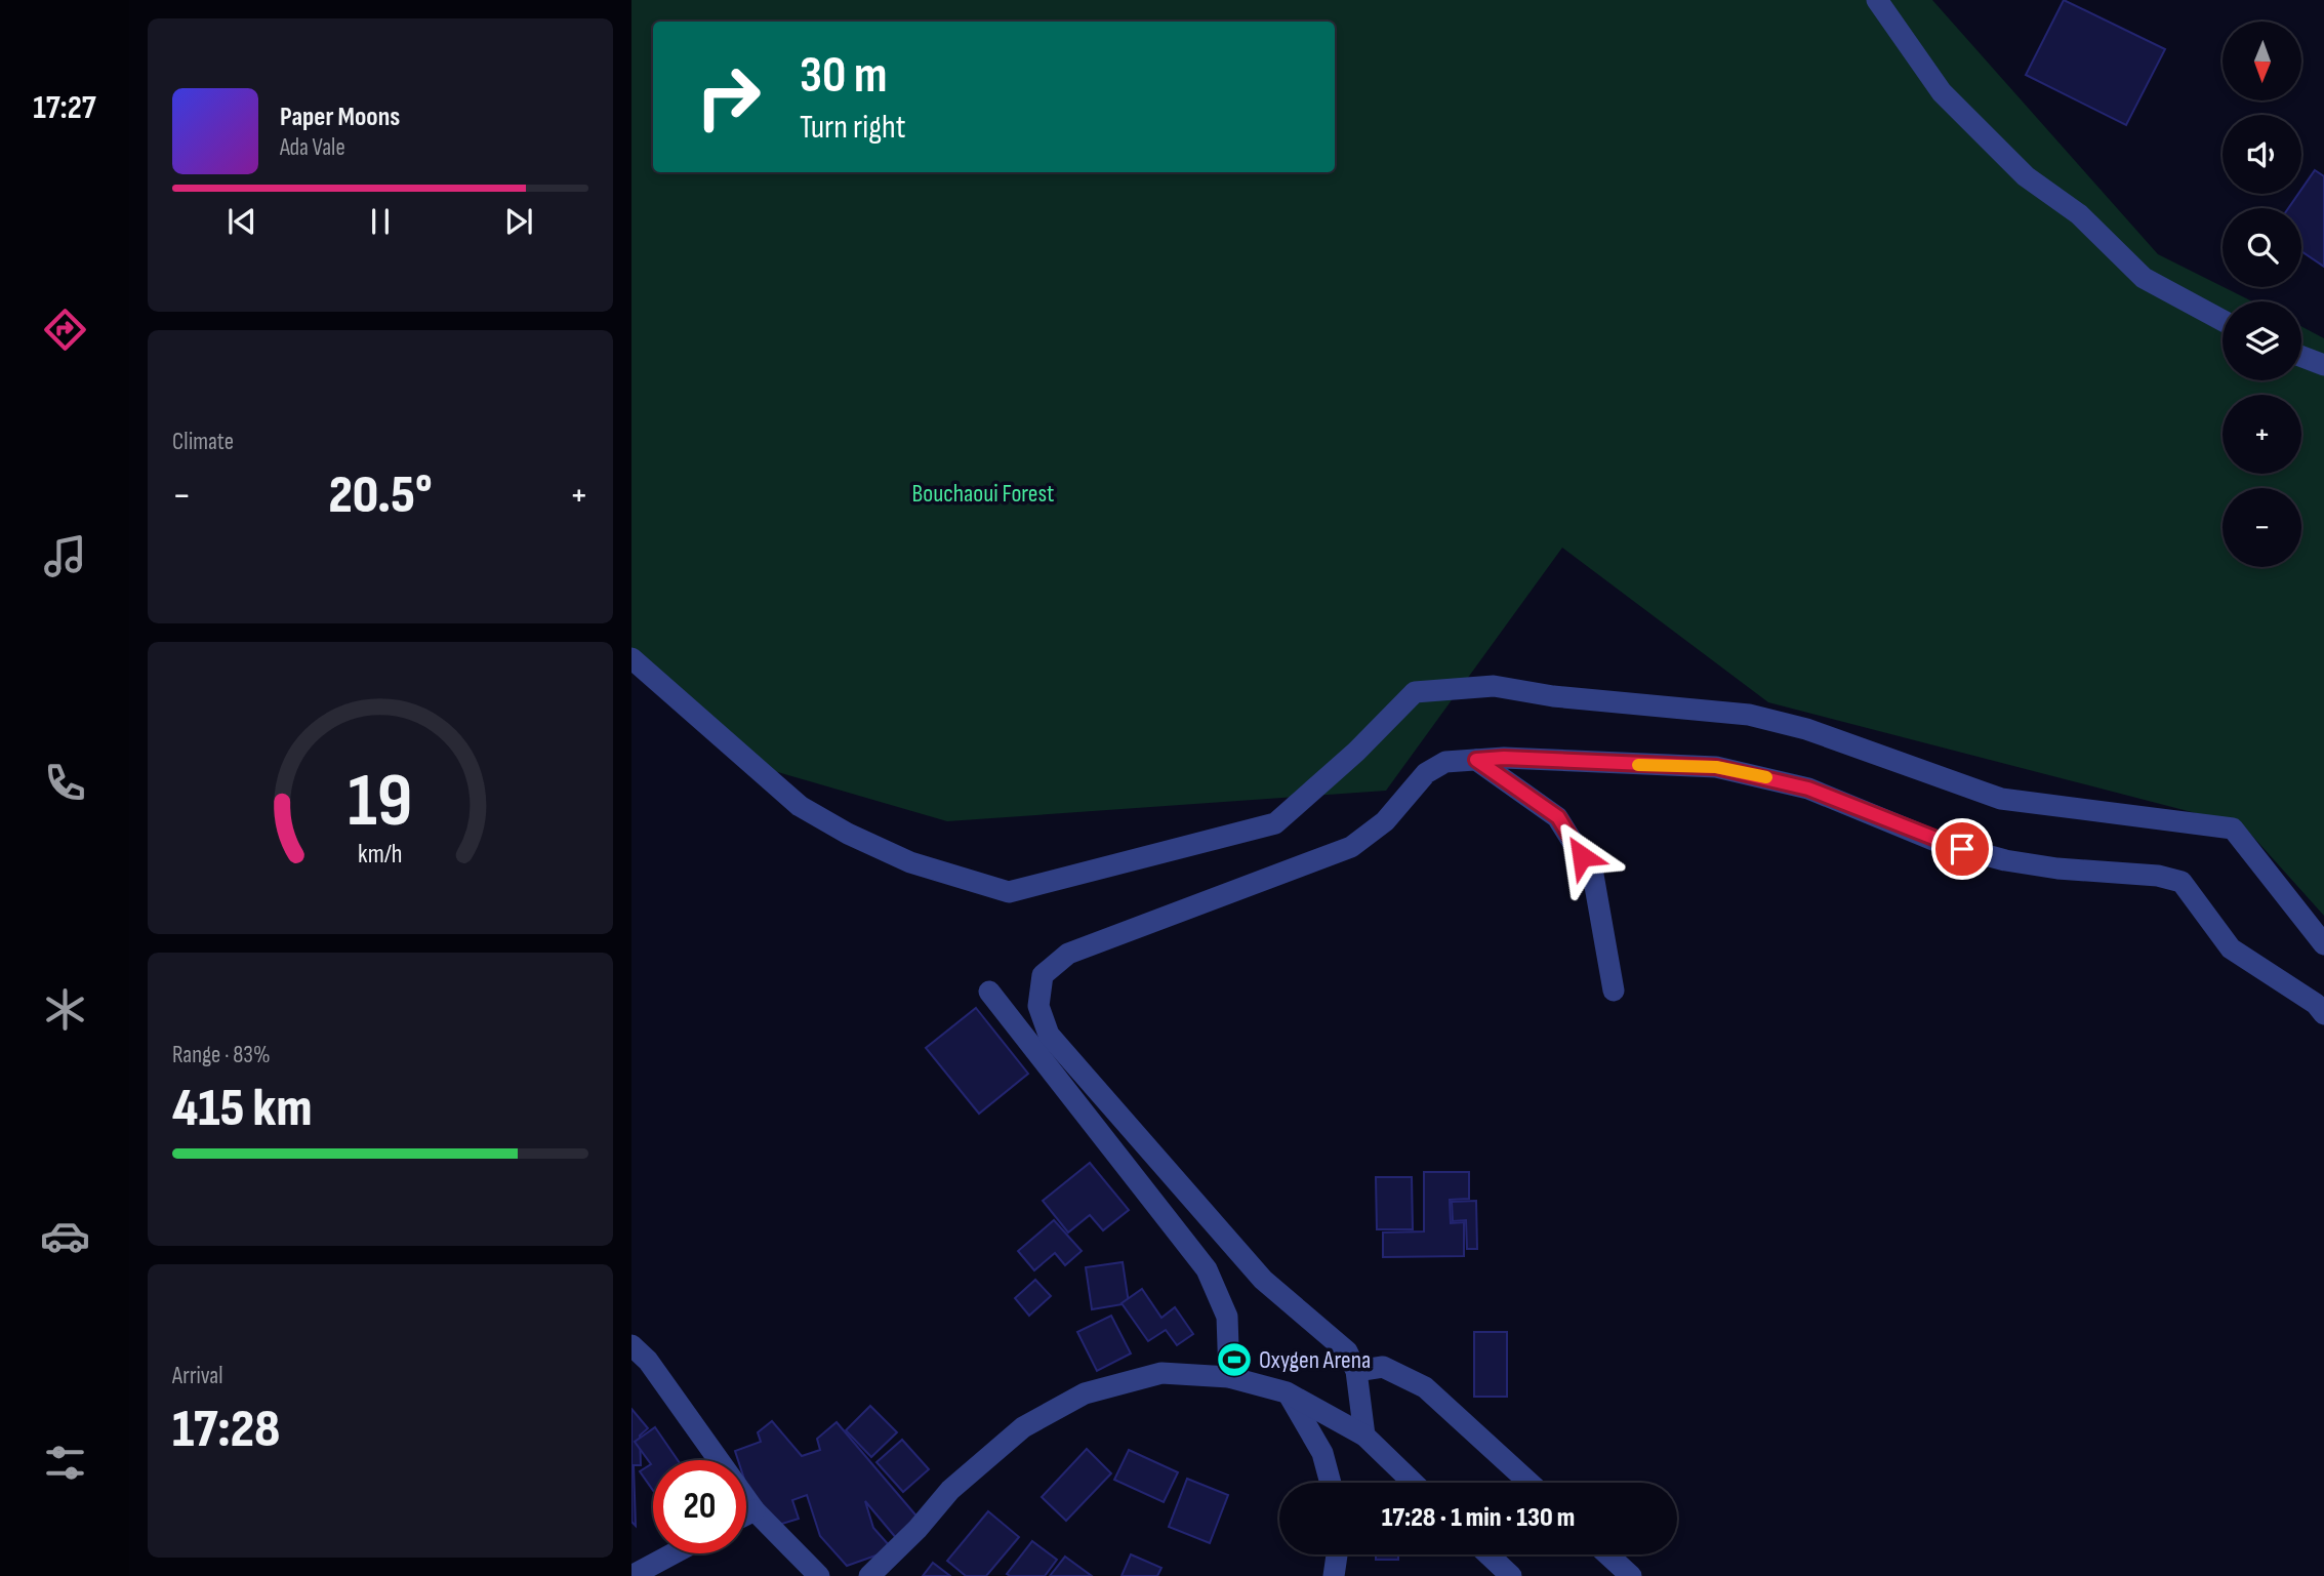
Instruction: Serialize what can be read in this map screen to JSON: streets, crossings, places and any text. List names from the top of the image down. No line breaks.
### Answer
{"parks":["Bouchaoui Forest"],"places":{"sports":["Oxygen Arena"]},"north":"bottom","page":{"tabs":"17:27","map_buttons":["+","−"],"turn":["30 m","Turn right"],"song":["Paper Moons","Ada Vale"],"tile":["Climate",["Range · 83%","415 km"],["Arrival","17:28"]],"heat":["−","20.5°","+"],"limit":"20","trip":"17:28 · 1 min · 130 m","gauge":["19","km/h"]}}
